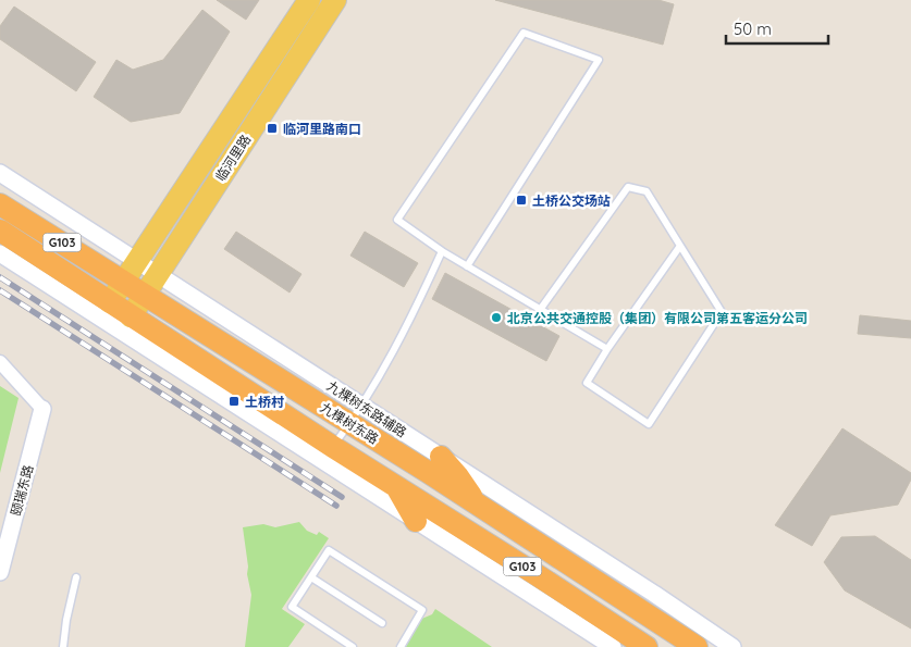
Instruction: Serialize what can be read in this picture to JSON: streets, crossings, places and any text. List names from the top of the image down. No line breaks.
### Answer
{"streets":{"highway":["G103","九棵树东路"],"main road":["临河里路"],"street":["九棵树东路辅路","颐瑞东路"]},"crossings":[["临河里路","G103"],["临河里路","九棵树东路辅路"],["临河里路","九棵树东路"],["九棵树东路辅路","九棵树东路"]],"places":{"transit":["临河里路南口","土桥公交场站","土桥村"],"other":["北京公共交通控股（集团）有限公司第五客运分公司"]},"scale_bar":"50 m"}
